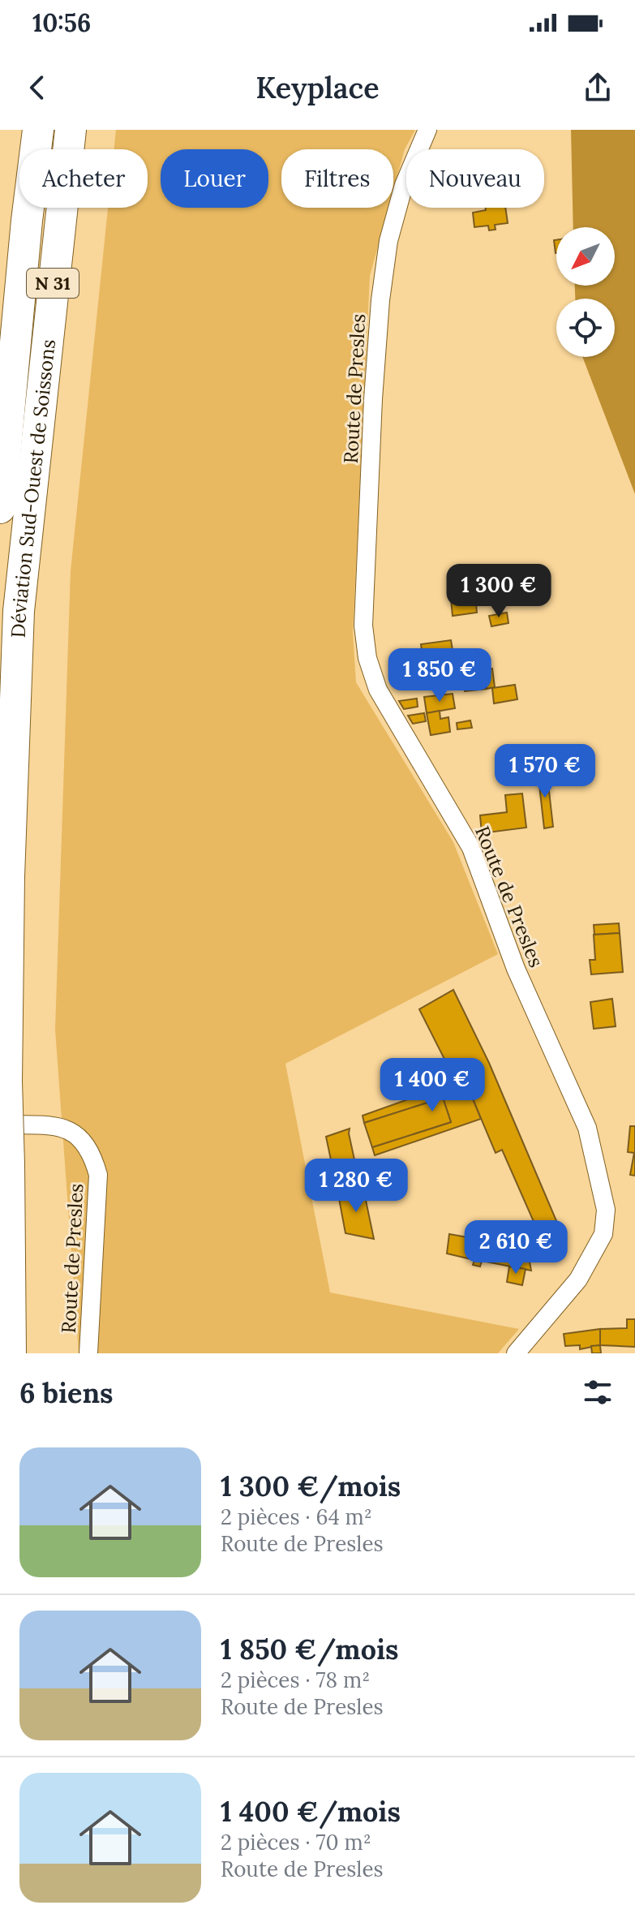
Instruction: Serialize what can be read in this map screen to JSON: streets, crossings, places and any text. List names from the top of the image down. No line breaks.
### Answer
{"streets":{"highway":["N 31","Déviation Sud-Ouest de Soissons"],"street":["Route de Presles"]},"north":"bottom left","page":{"status":"10:56","header":"Keyplace","chip":["Acheter","Louer","Filtres","Nouveau"],"price":["1 300 €","1 850 €","1 570 €","1 400 €","1 280 €","2 610 €"],"heading":"6 biens","list":[{"name":"1 300 €/mois","note":"2 pièces · 64 m² · Route de Presles"},{"name":"1 850 €/mois","note":"2 pièces · 78 m² · Route de Presles"},{"name":"1 400 €/mois","note":"2 pièces · 70 m² · Route de Presles"}]}}
